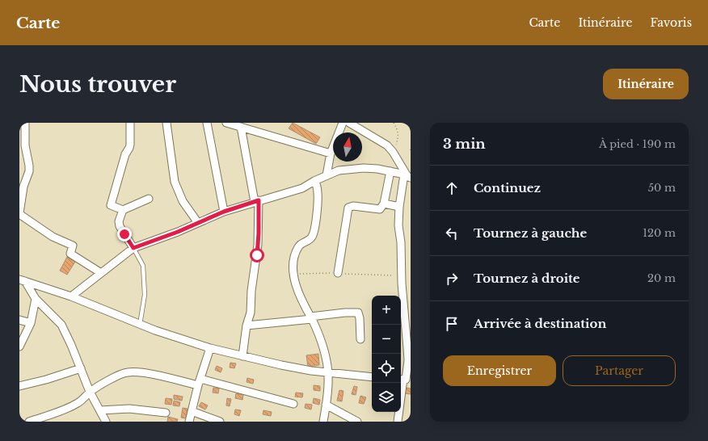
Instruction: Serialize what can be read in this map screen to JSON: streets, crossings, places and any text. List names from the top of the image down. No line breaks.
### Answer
{"north":"top","page":{"header":"Carte","nav":["Carte","Itinéraire","Favoris"],"buttons":["Itinéraire",["Enregistrer","Partager"]],"title":"Nous trouver","heading":["3 min","À pied · 190 m"],"list":[["Continuez","50 m"],["Tournez à gauche","120 m"],["Tournez à droite","20 m"],"Arrivée à destination"],"map_buttons":["+","−"]}}
